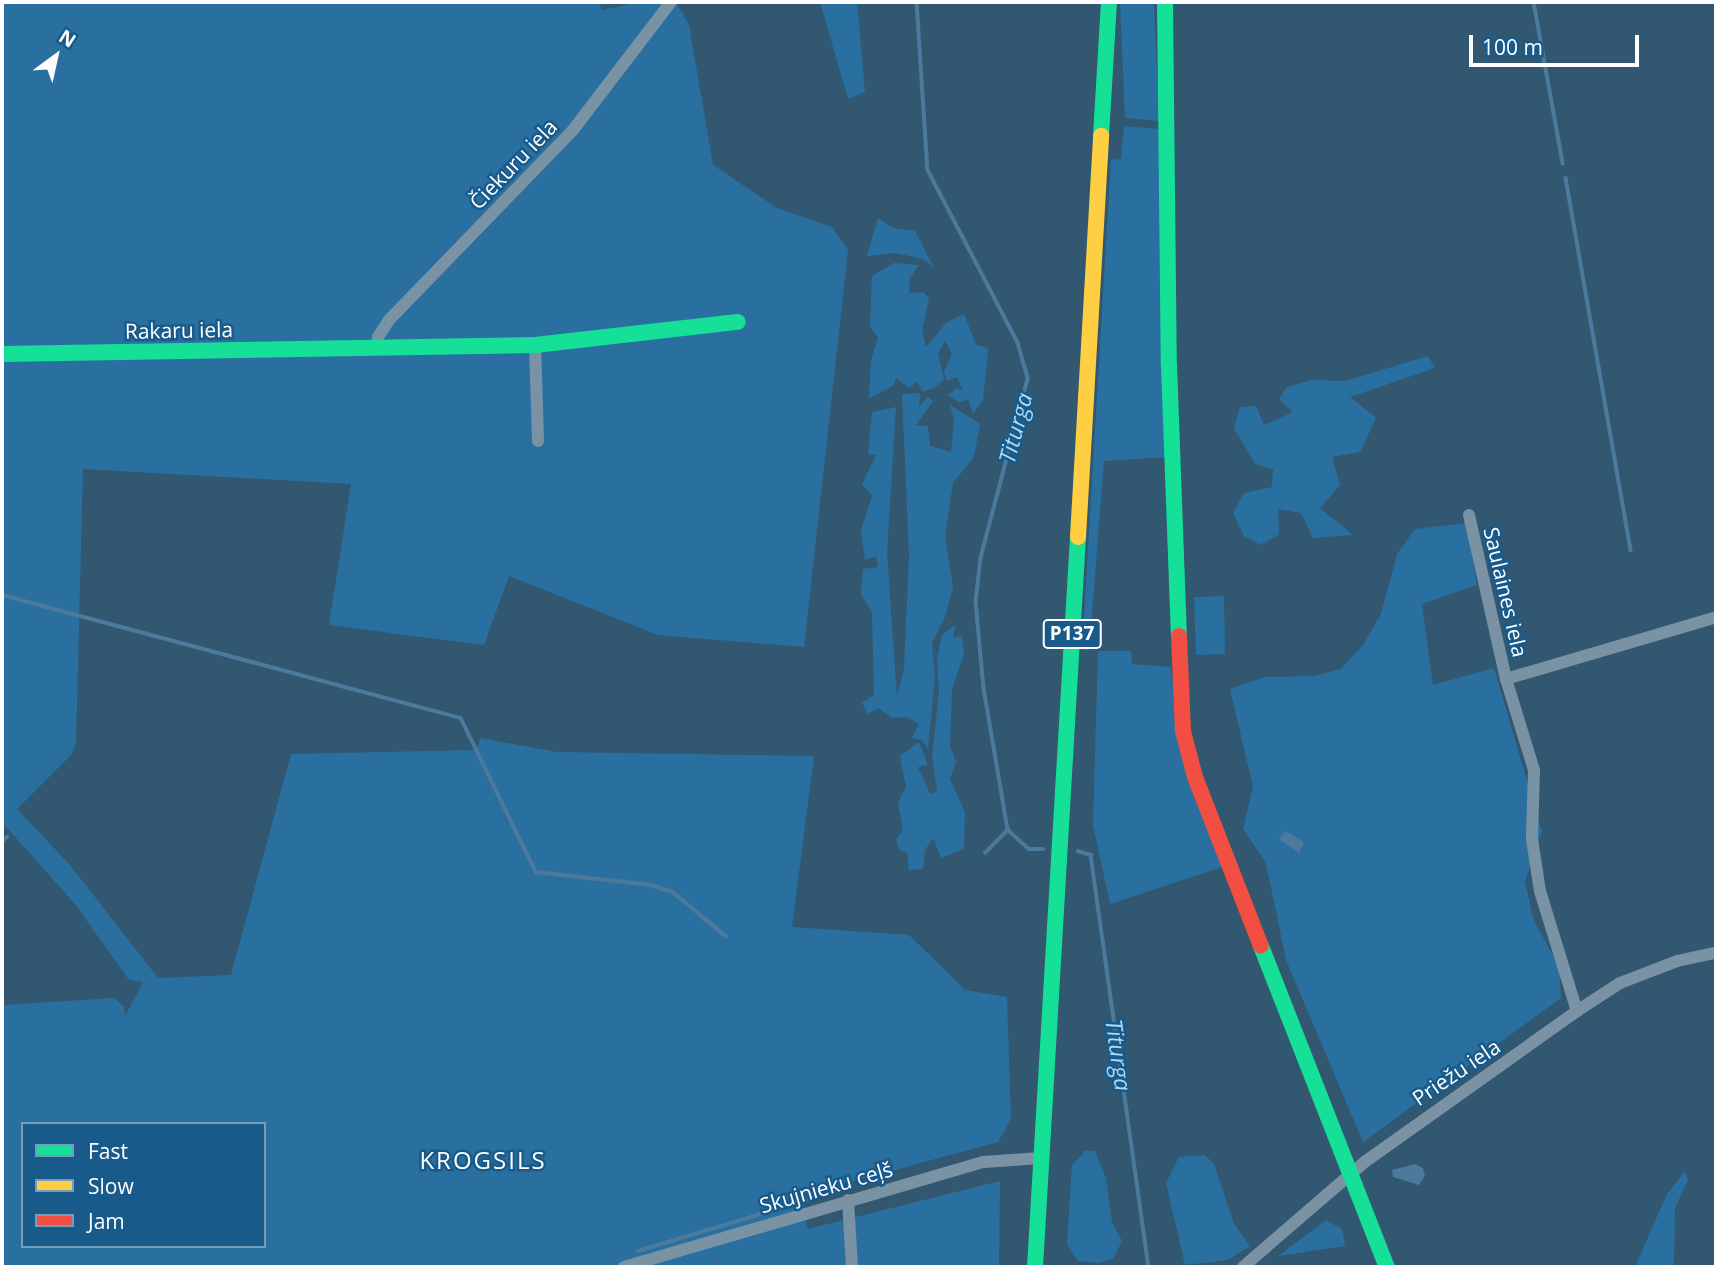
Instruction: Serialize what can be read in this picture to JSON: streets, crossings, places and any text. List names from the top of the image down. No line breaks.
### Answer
{"streets":{"street":["Čiekuru iela","Rakaru iela","Saulaines iela","P137","Priežu iela","Skujnieku ceļš"]},"crossings":[["Čiekuru iela","Rakaru iela"],["Saulaines iela","Priežu iela"],["P137","Skujnieku ceļš"]],"districts":["KROGSILS"],"water":["Titurga"],"legend":["Fast","Slow","Jam"],"scale_bar":"100 m","north":"top right"}
